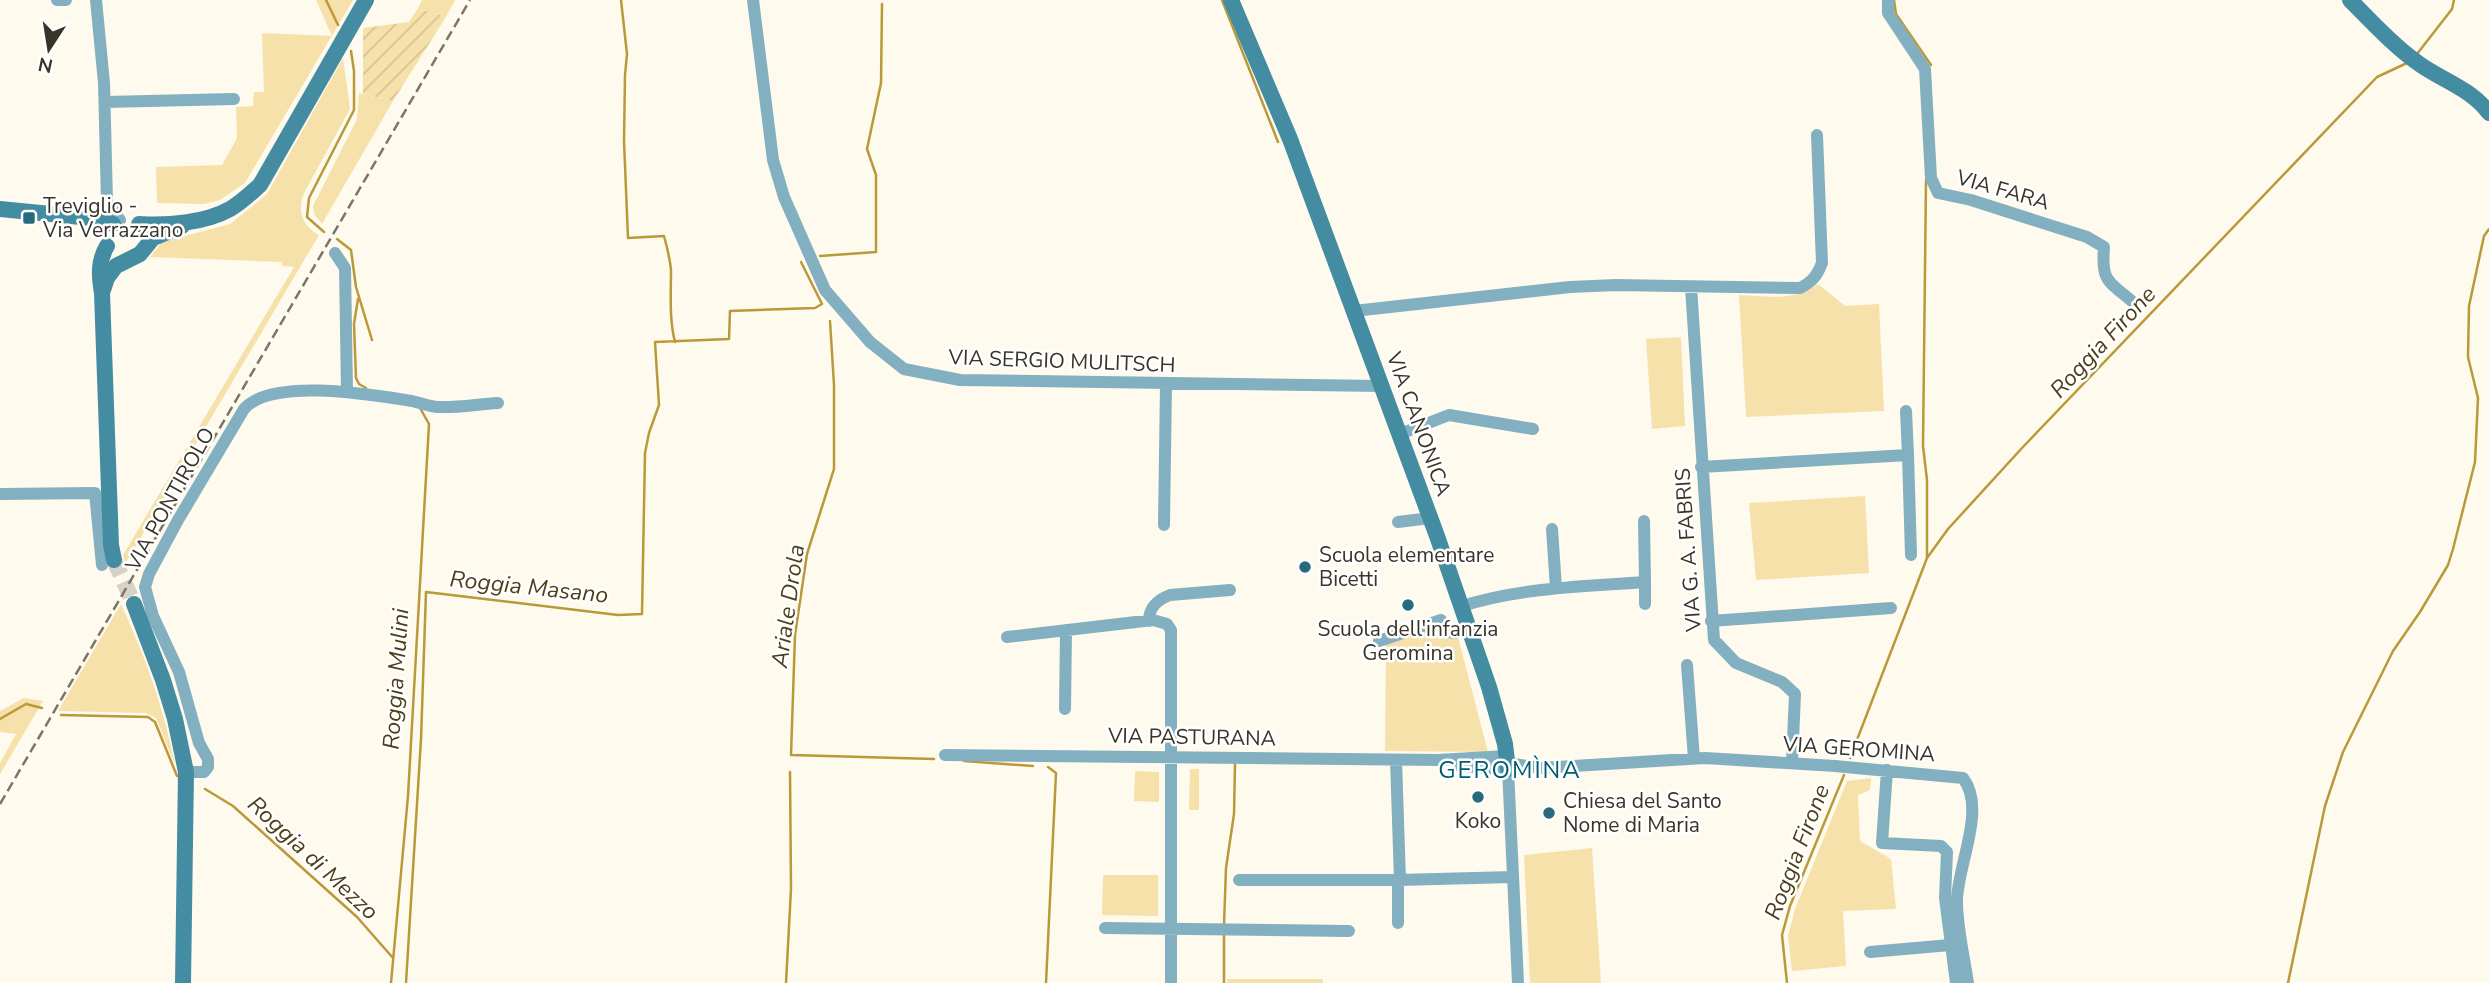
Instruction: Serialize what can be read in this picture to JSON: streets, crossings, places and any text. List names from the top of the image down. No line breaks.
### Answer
{"streets":{"street":["VIA FARA","VIA SERGIO MULITSCH","VIA CANONICA","VIA PONTIROLO","VIA G. A. FABRIS","VIA PASTURANA","VIA GEROMINA"]},"crossings":[["VIA SERGIO MULITSCH","VIA CANONICA"],["VIA CANONICA","VIA PASTURANA"],["VIA CANONICA","VIA GEROMINA"],["VIA G. A. FABRIS","VIA GEROMINA"],["VIA PASTURANA","VIA GEROMINA"]],"districts":["GEROMÌNA"],"water":["Roggia Firone","Roggia Masano","Ariale Drola","Roggia Mulini","Roggia di Mezzo"],"places":{"transit":["Treviglio - Via Verrazzano"],"other":["Scuola elementare Bicetti","Scuola dell'infanzia Geromina","Koko","Chiesa del Santo Nome di Maria"]},"north":"bottom"}
